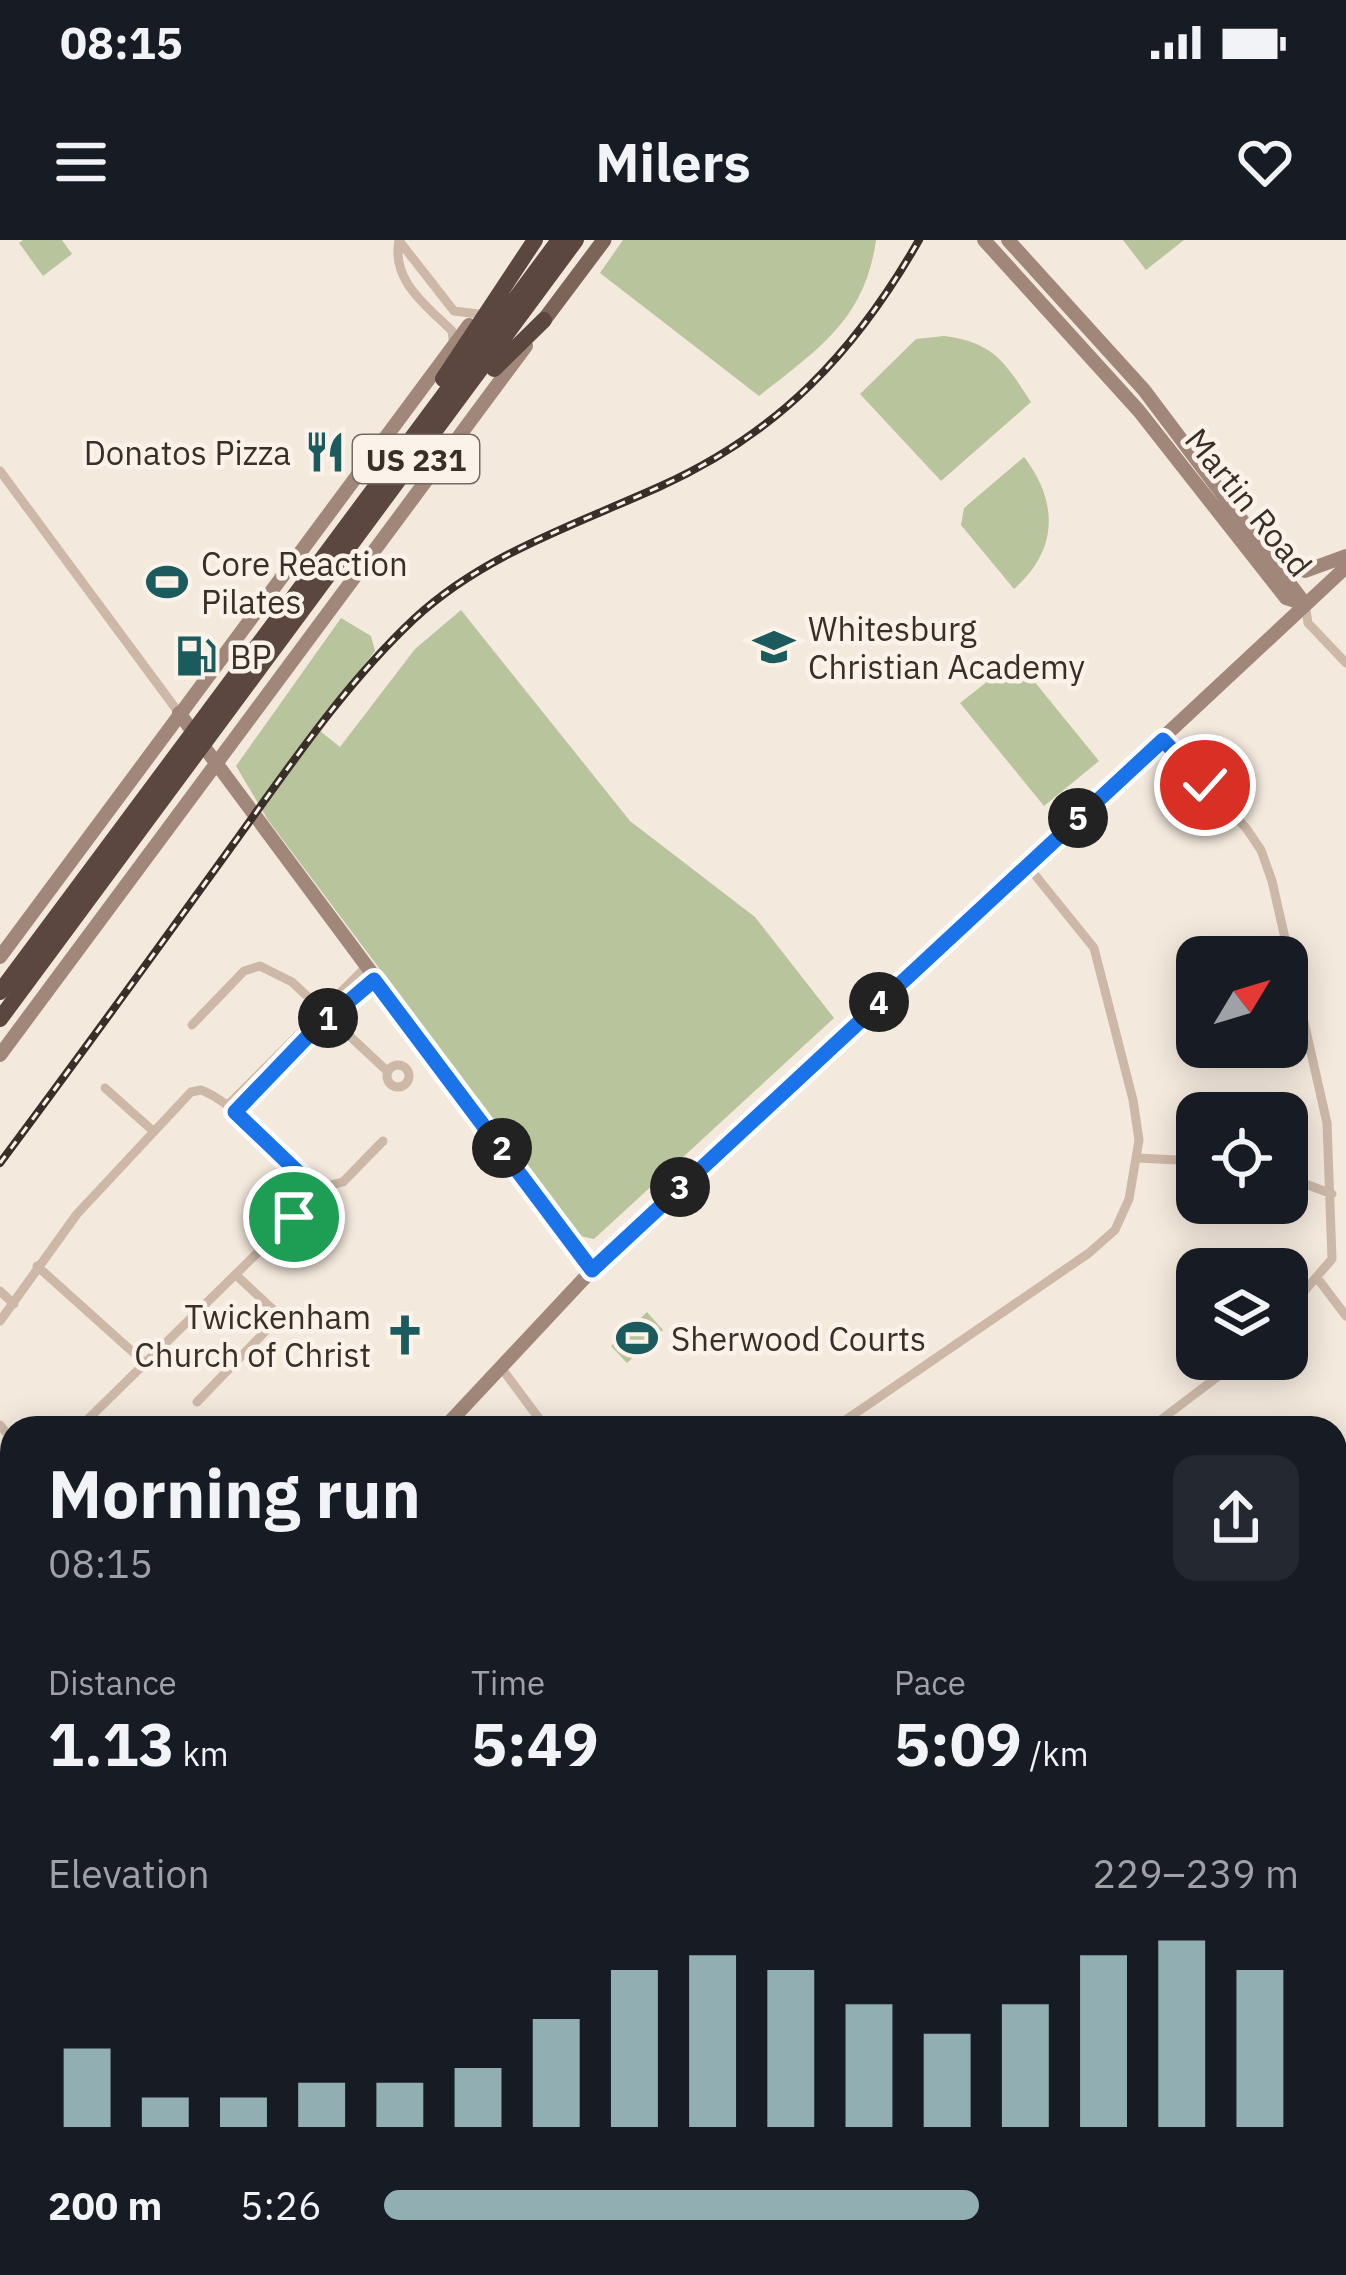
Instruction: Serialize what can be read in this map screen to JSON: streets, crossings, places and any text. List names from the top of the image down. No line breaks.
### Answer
{"streets":{"highway":["US 231"],"main road":["Martin Road"]},"places":{"restaurant":["Donatos Pizza"],"sports":["Core Reaction Pilates","Sherwood Courts"],"school or university":["Whitesburg Christian Academy"],"fuel station":["BP"],"church":["Twickenham Church of Christ"]},"north":"top right","page":{"status":"08:15","header":"Milers","pins":["5","4","1","2","3"],"heading":["Morning run","08:15"],"stats":[["Distance","1.13 km"],["Time","5:49"],["Pace","5:09 /km"]],"chart":["Elevation","229–239 m"],"list":[{"name":"200 m","note":"5:26"}]}}
